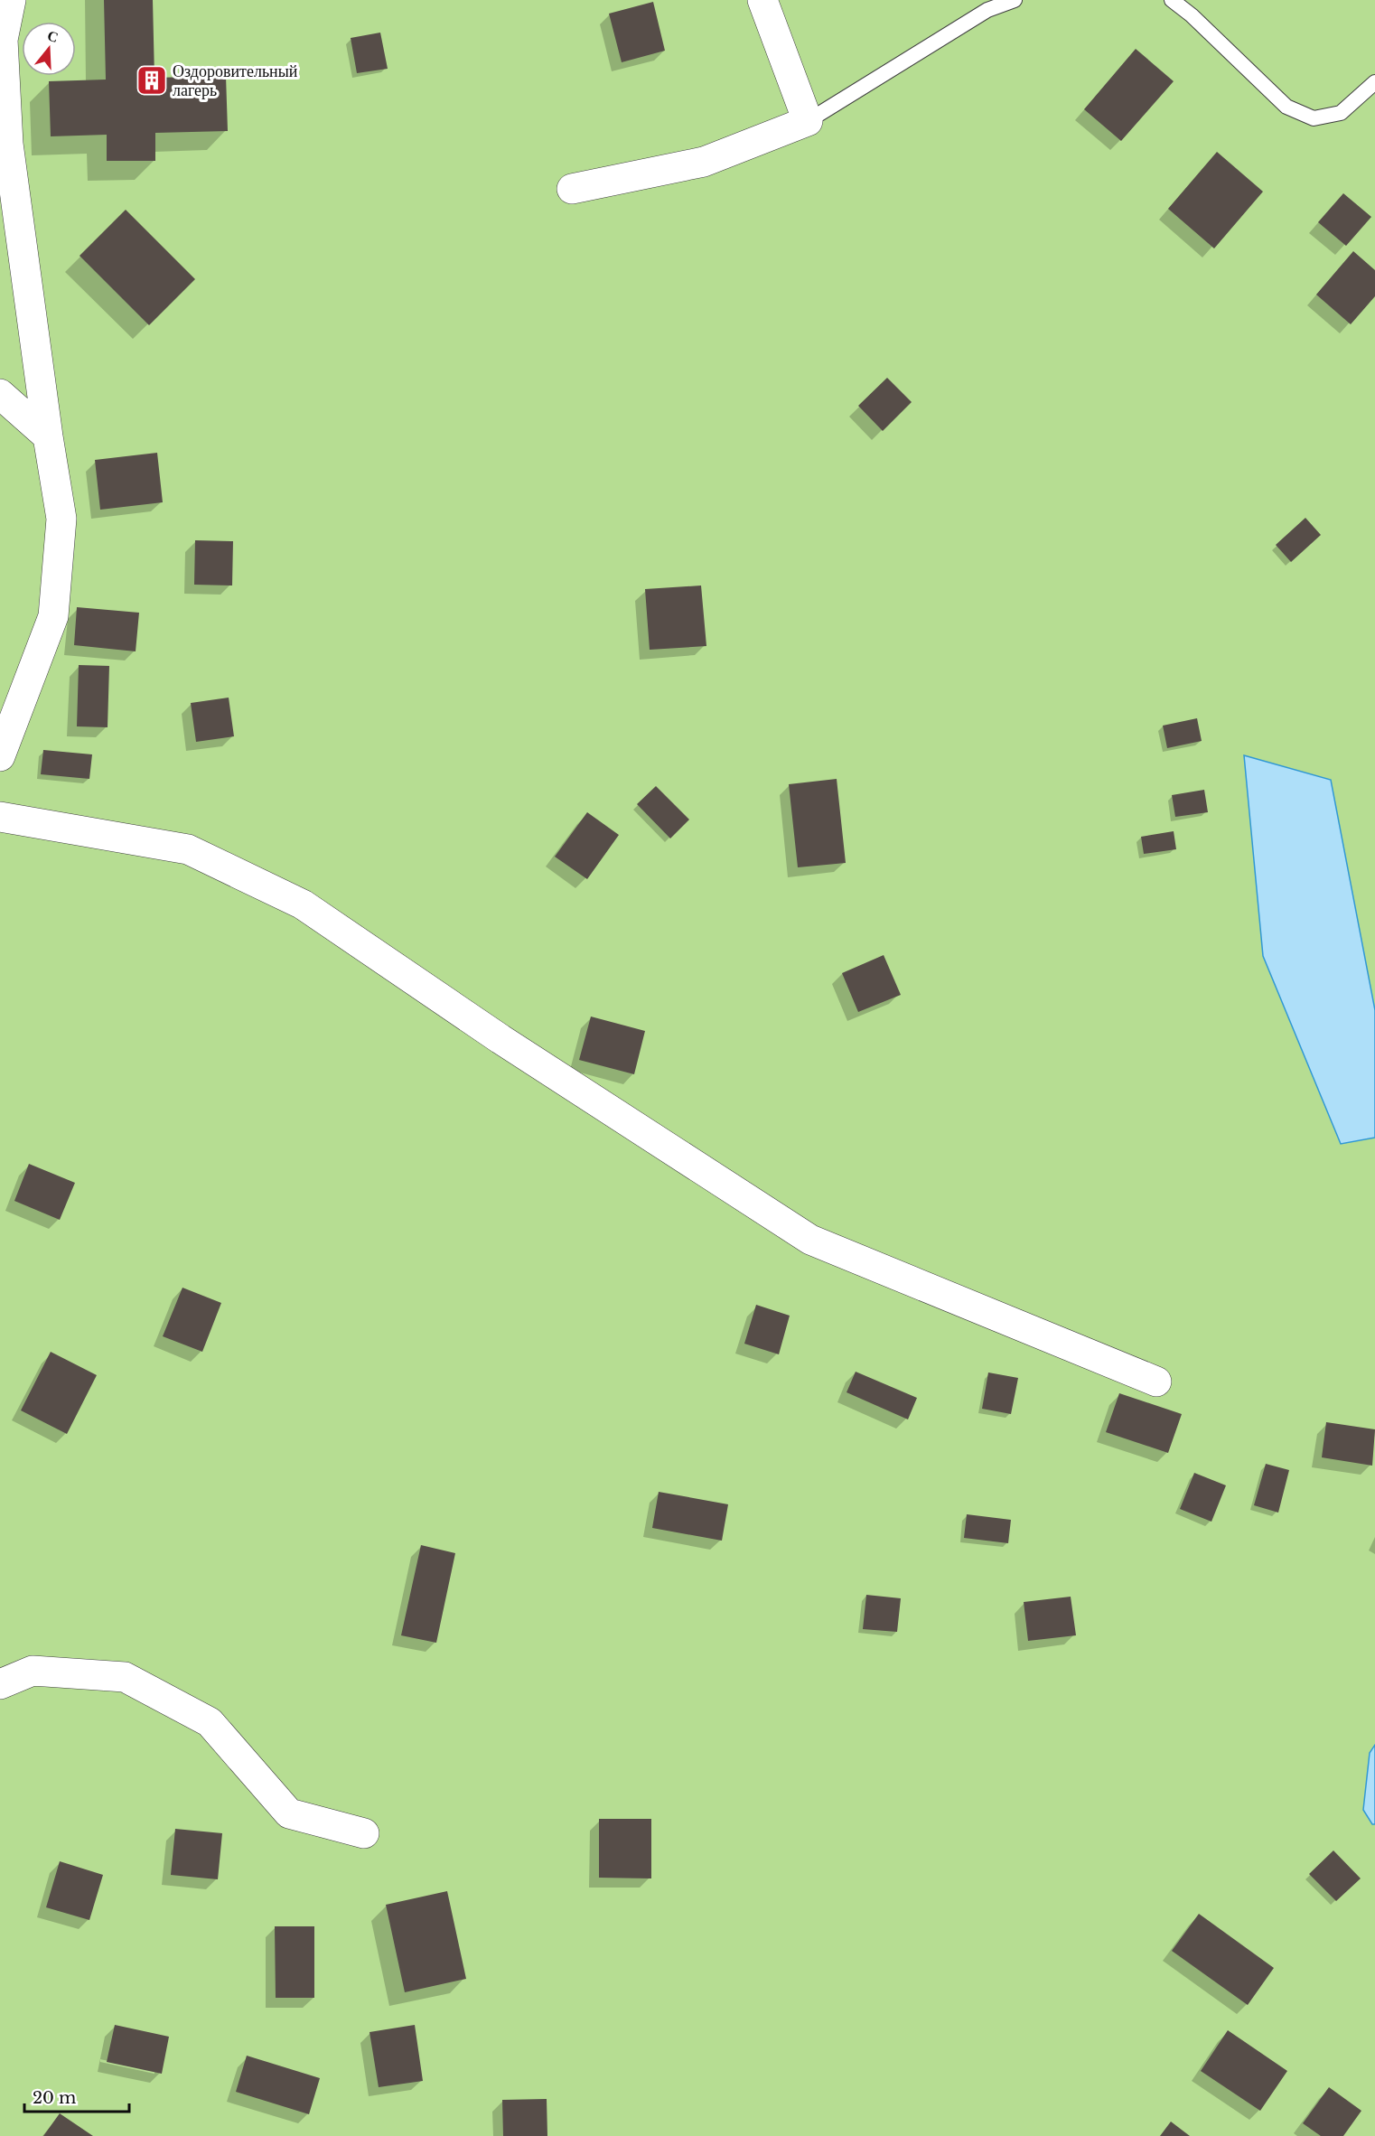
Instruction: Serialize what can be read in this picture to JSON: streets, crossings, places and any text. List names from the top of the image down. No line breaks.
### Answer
{"places":{"building":["Оздоровительный лагерь"]},"scale_bar":"20 m","north":"top"}
